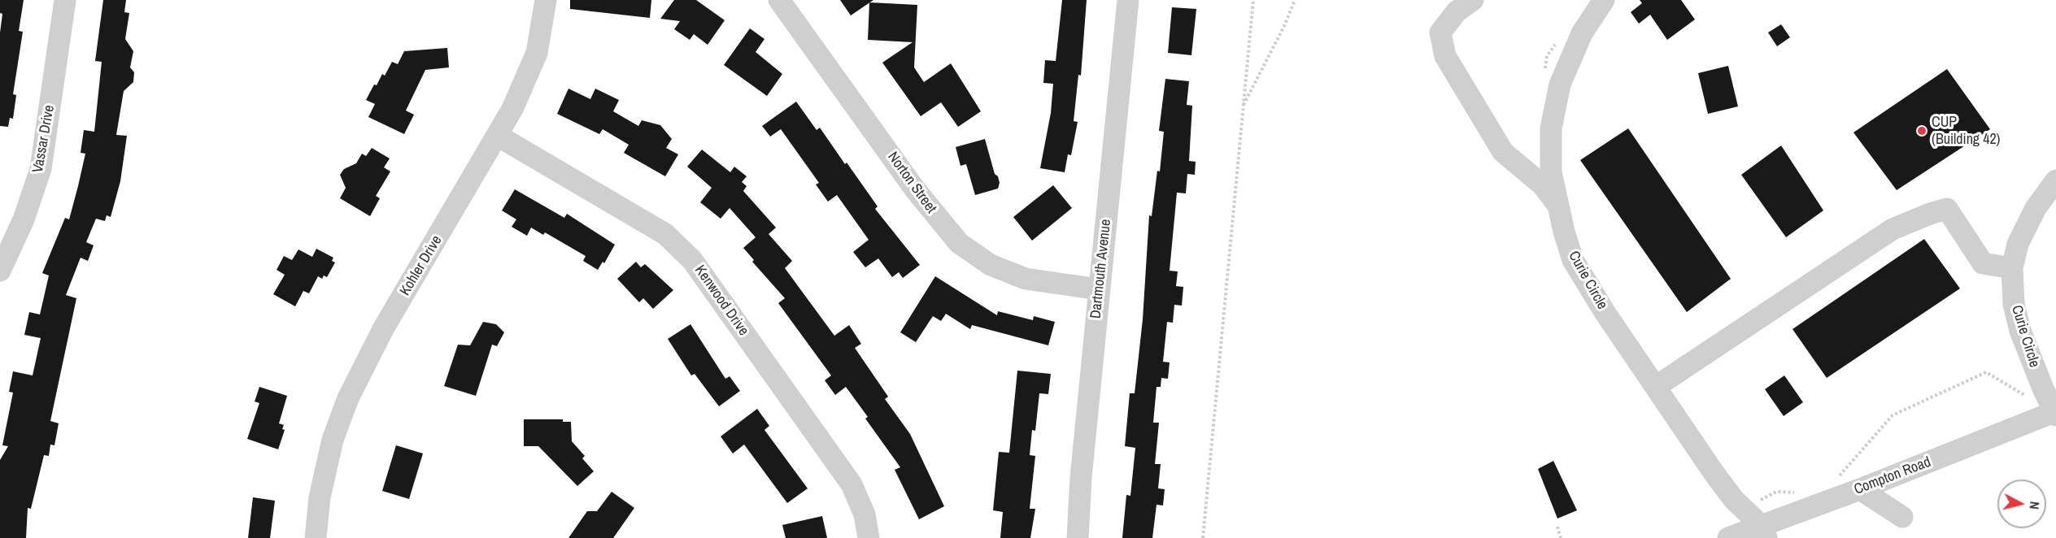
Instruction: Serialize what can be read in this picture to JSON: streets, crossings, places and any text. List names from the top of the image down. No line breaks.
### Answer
{"streets":{"street":["Vassar Drive","Norton Street","Kohler Drive","Dartmouth Avenue","Curie Circle","Kenwood Drive","Compton Road"]},"crossings":[["Norton Street","Dartmouth Avenue"],["Kohler Drive","Kenwood Drive"],["Curie Circle","Compton Road"]],"places":["CUP (Building 42)"],"north":"right"}
